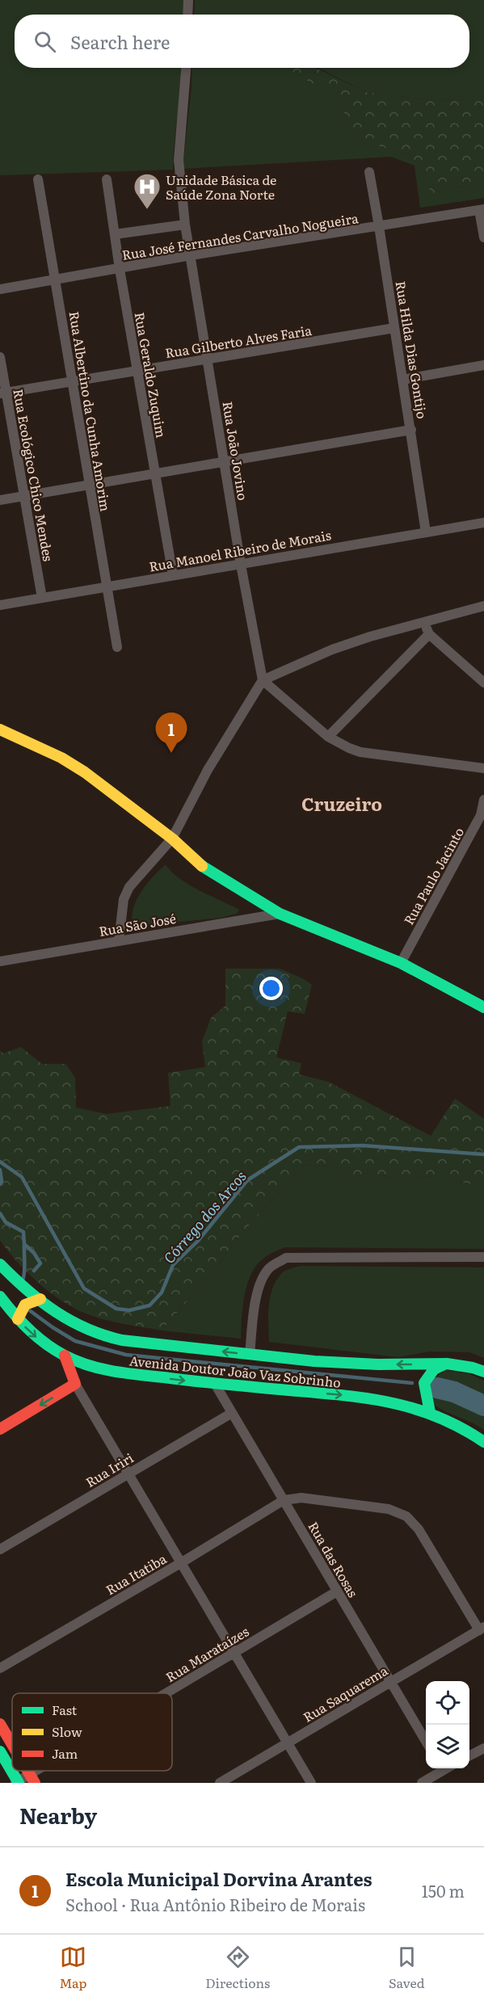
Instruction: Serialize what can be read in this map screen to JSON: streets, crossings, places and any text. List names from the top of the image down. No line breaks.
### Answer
{"streets":{"street":["Rua José Fernandes Carvalho Nogueira","Rua Gilberto Alves Faria","Rua Hilda Dias Gontijo","Rua Geraldo Zuquim","Rua Albertino da Cunha Amorim","Rua João Jovino","Rua Ecológico Chico Mendes","Rua Manoel Ribeiro de Morais","Rua Paulo Jacinto","Rua São José","Avenida Doutor João Vaz Sobrinho","Rua Iriri","Rua das Rosas","Rua Itatiba","Rua Marataízes","Rua Saquarema"]},"crossings":[["Rua José Fernandes Carvalho Nogueira","Rua Hilda Dias Gontijo"],["Rua José Fernandes Carvalho Nogueira","Rua Geraldo Zuquim"],["Rua José Fernandes Carvalho Nogueira","Rua Albertino da Cunha Amorim"],["Rua José Fernandes Carvalho Nogueira","Rua João Jovino"],["Rua Gilberto Alves Faria","Rua Hilda Dias Gontijo"],["Rua Gilberto Alves Faria","Rua Geraldo Zuquim"],["Rua Gilberto Alves Faria","Rua Albertino da Cunha Amorim"],["Rua Gilberto Alves Faria","Rua João Jovino"],["Rua Gilberto Alves Faria","Rua Ecológico Chico Mendes"],["Rua Hilda Dias Gontijo","Rua Manoel Ribeiro de Morais"],["Rua Geraldo Zuquim","Rua Manoel Ribeiro de Morais"],["Rua Albertino da Cunha Amorim","Rua Manoel Ribeiro de Morais"],["Rua João Jovino","Rua Manoel Ribeiro de Morais"],["Rua Ecológico Chico Mendes","Rua Manoel Ribeiro de Morais"],["Avenida Doutor João Vaz Sobrinho","Rua das Rosas"],["Rua Iriri","Rua das Rosas"],["Rua das Rosas","Rua Itatiba"],["Rua das Rosas","Rua Marataízes"],["Rua das Rosas","Rua Saquarema"]],"districts":["Cruzeiro"],"water":["Córrego dos Arcos"],"places":{"hospital":["Unidade Básica de Saúde Zona Norte"]},"legend":["Fast","Slow","Jam"],"page":{"search":"Search here","pins":"1","heading":"Nearby","list":[{"mark":"1","name":"Escola Municipal Dorvina Arantes","note":"School · Rua Antônio Ribeiro de Morais","value":"150 m"}],"nav":["Map","Directions","Saved"]}}
